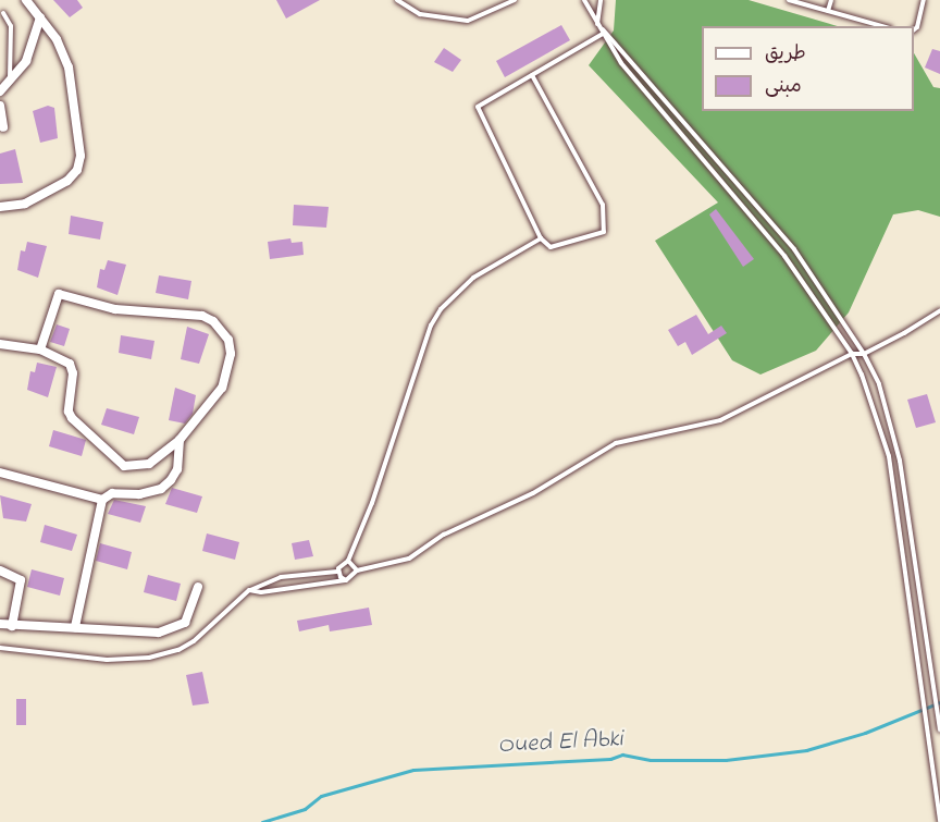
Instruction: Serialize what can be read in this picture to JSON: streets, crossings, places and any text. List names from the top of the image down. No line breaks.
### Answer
{"water":["Oued El Abki"],"legend":["طريق","مبنى"]}
